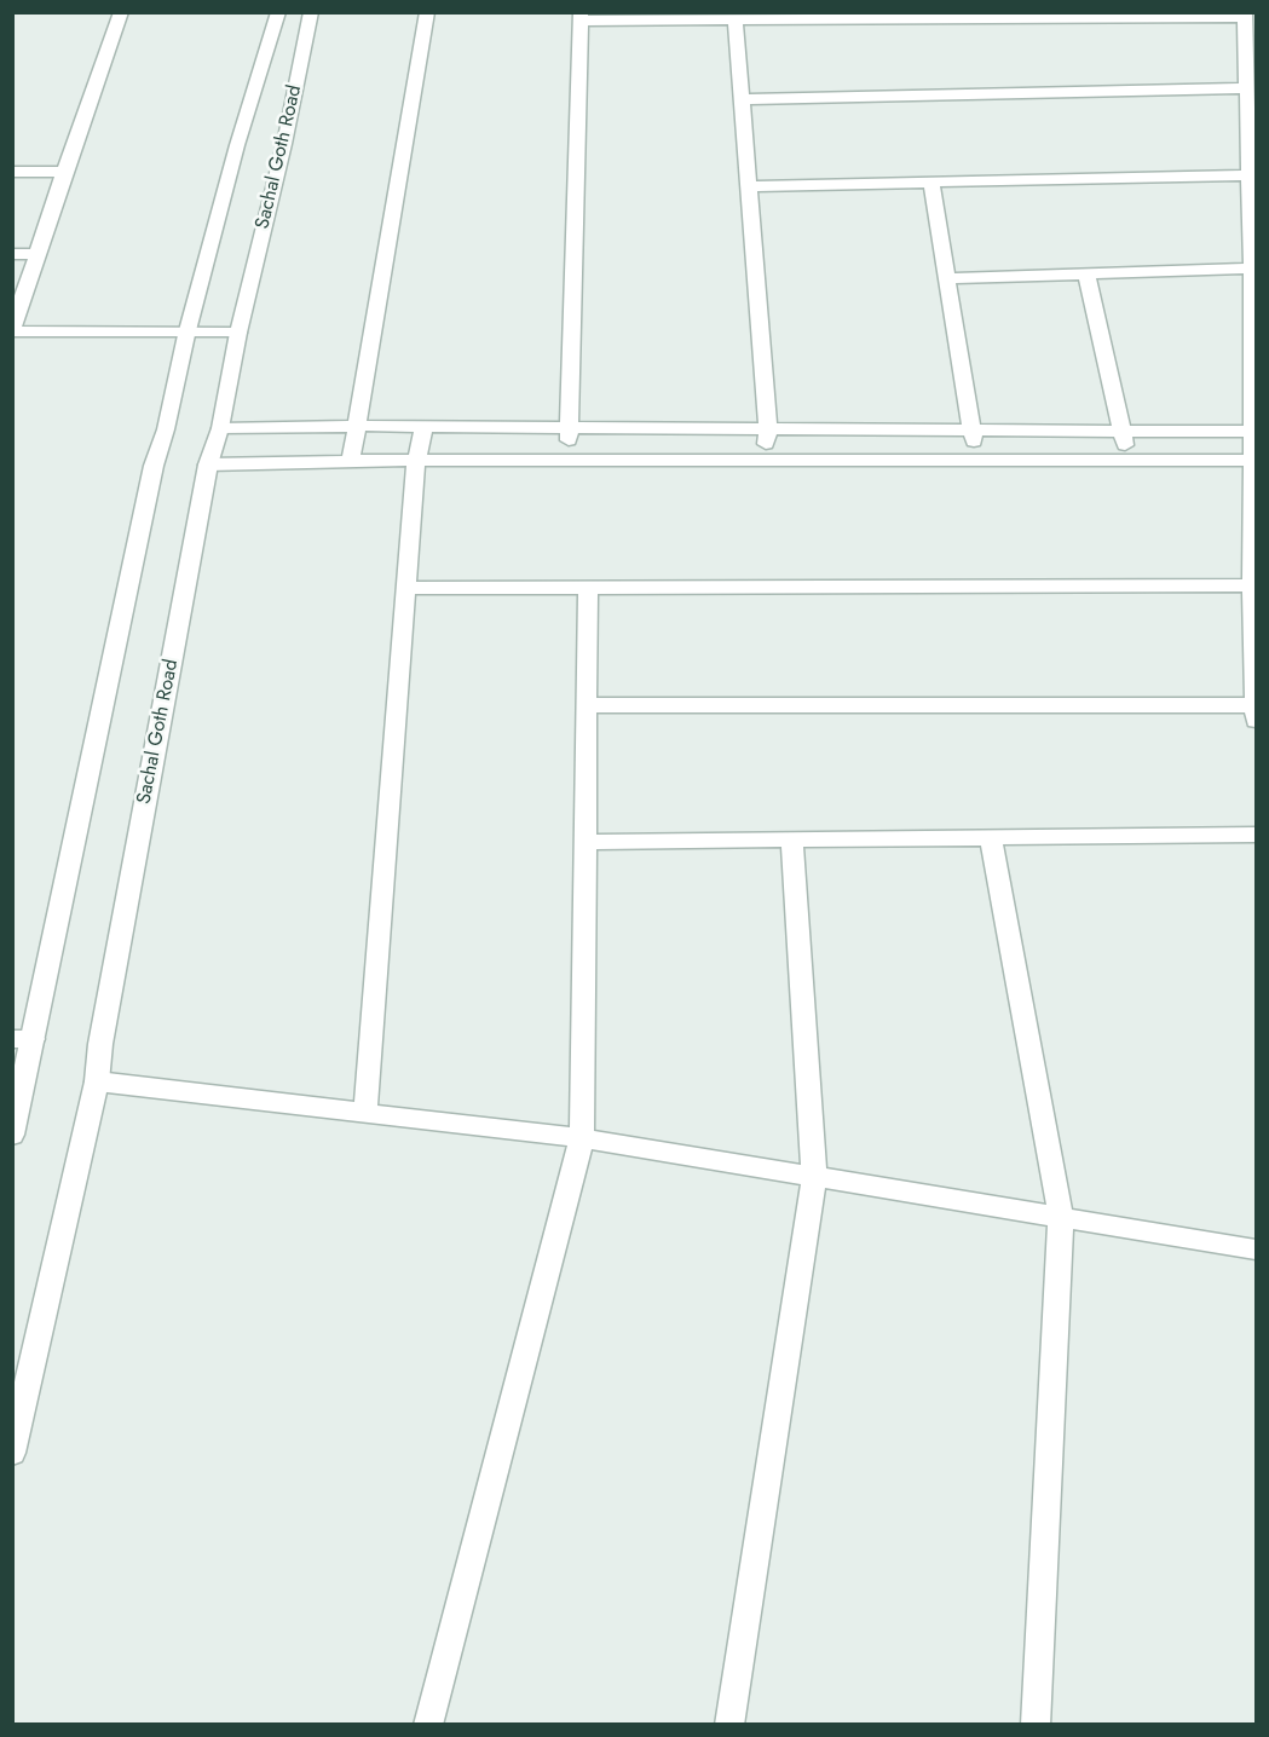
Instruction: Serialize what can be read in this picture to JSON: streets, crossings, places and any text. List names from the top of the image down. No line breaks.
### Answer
{"streets":{"street":["Sachal Goth Road"]}}
